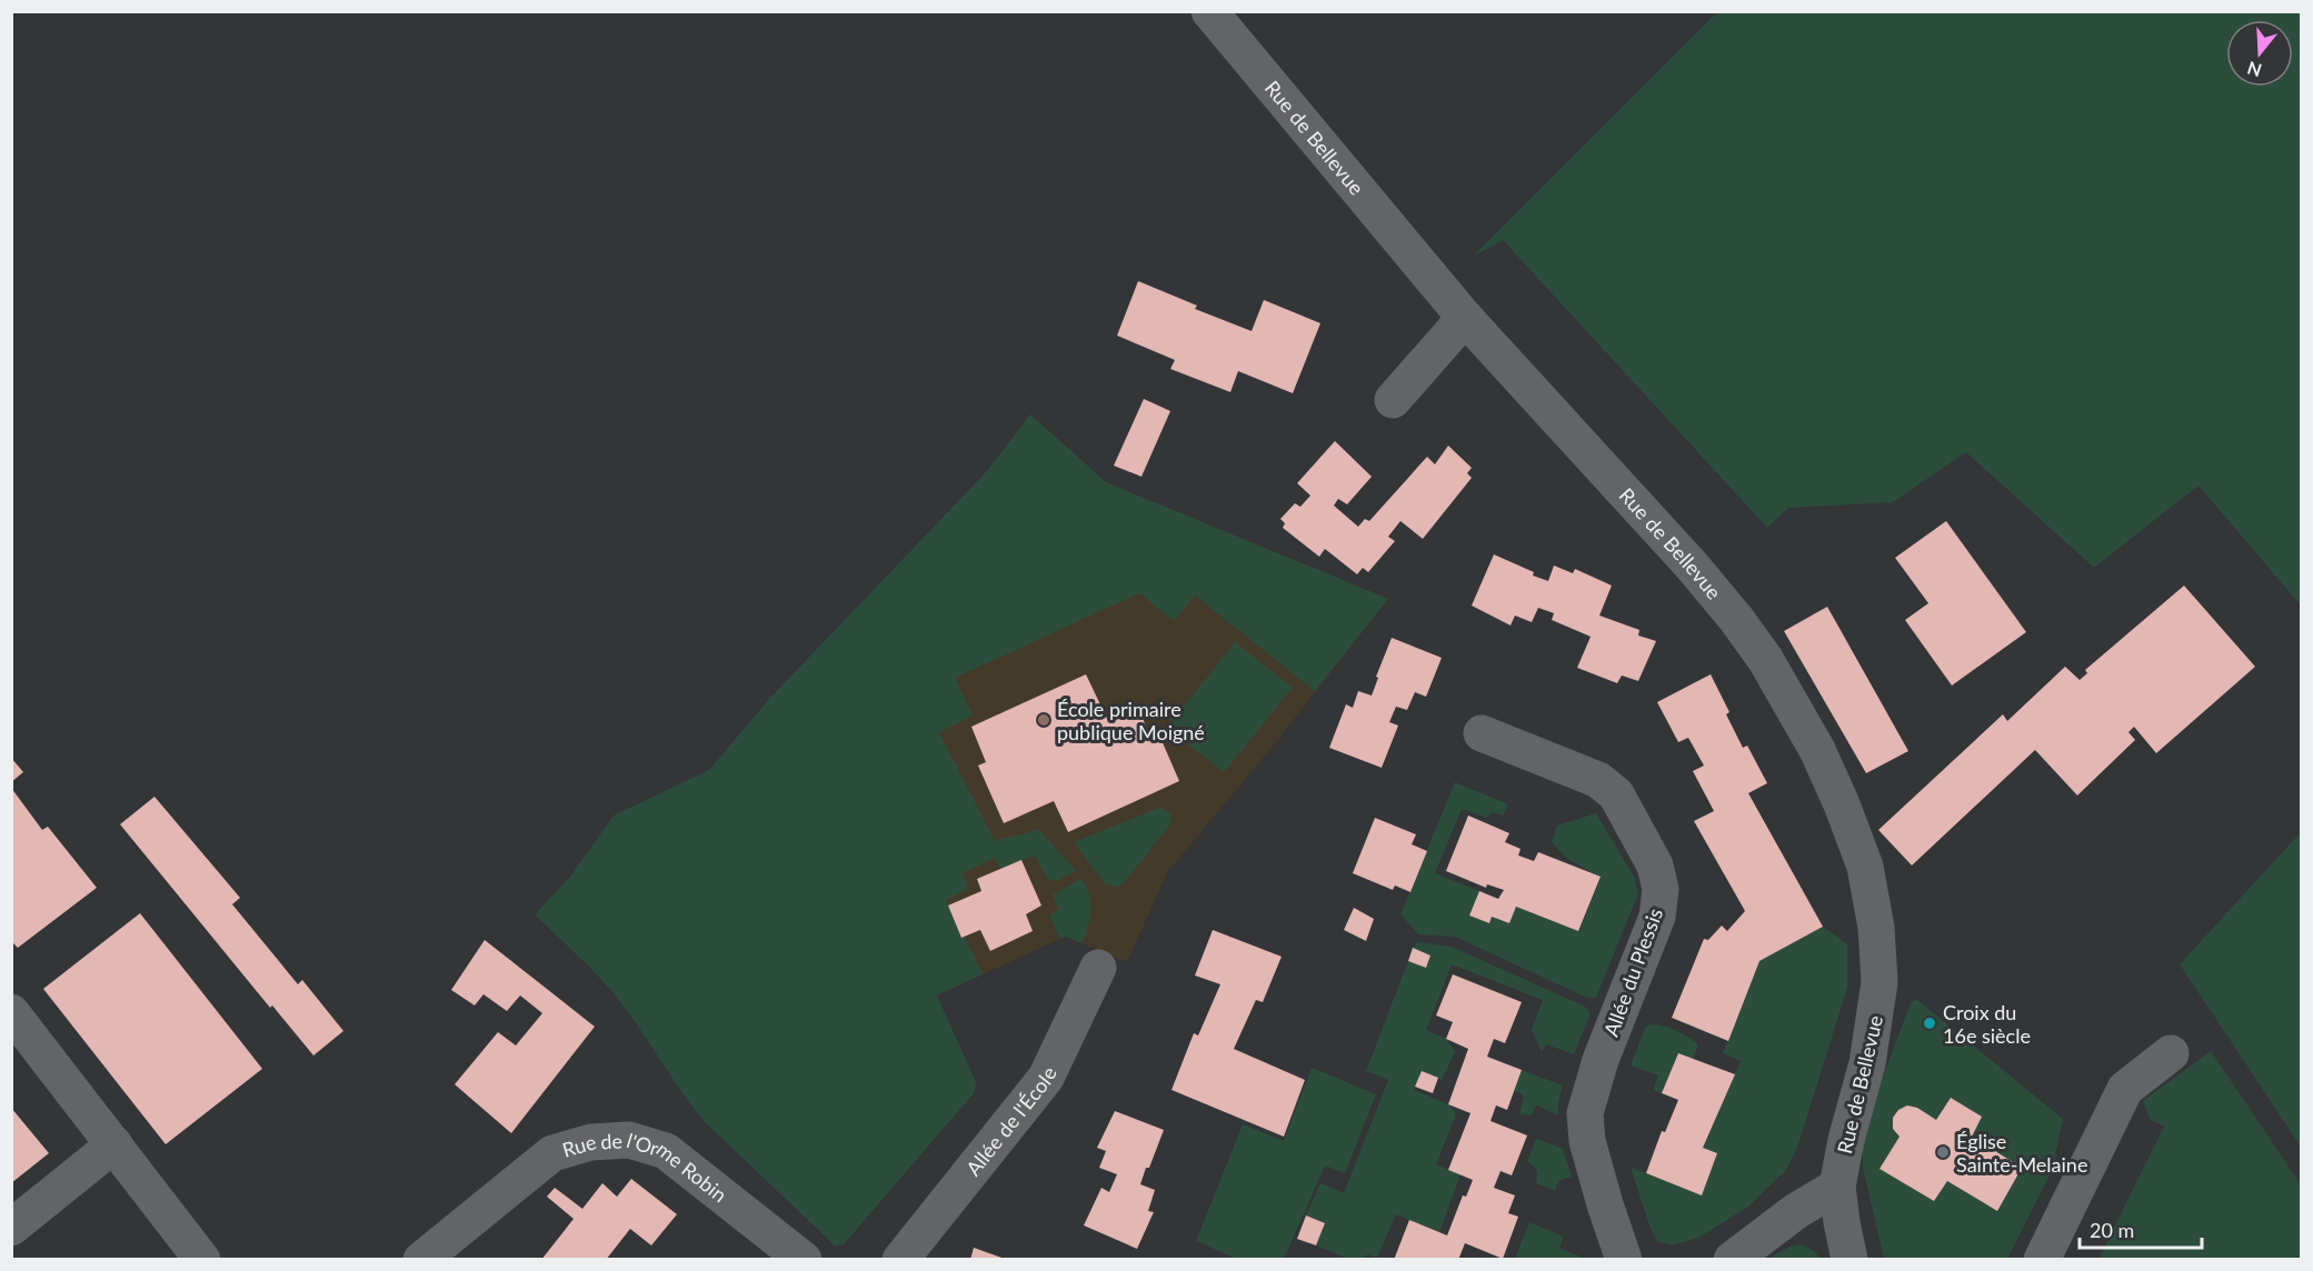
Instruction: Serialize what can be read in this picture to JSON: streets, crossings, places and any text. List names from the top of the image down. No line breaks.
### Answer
{"streets":{"street":["Rue de Bellevue","Allée du Plessis","Allée de l'École","Rue de l'Orme Robin"]},"places":["École primaire publique Moigné","Croix du 16e siècle","Église Sainte-Melaine"],"scale_bar":"20 m","north":"bottom"}
